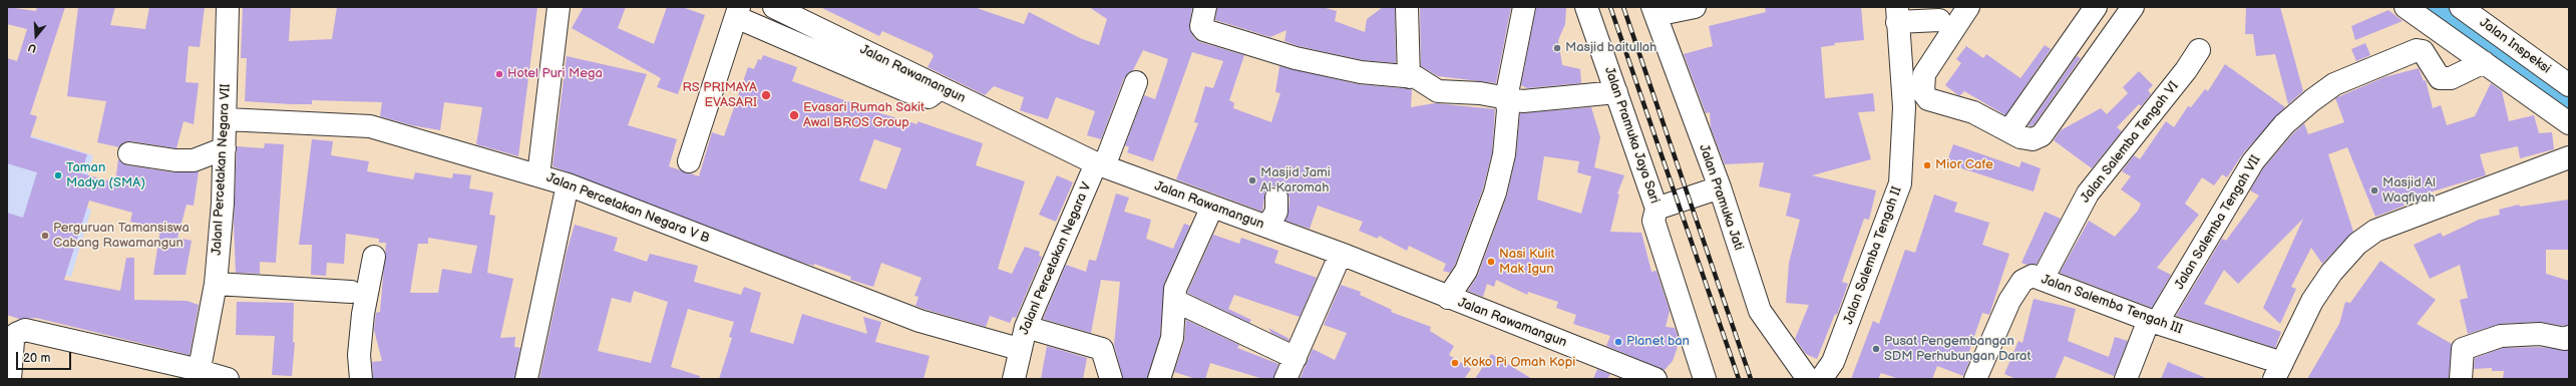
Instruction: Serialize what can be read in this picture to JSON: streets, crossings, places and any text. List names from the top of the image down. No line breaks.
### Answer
{"streets":{"street":["Jalan Inspeksi","Jalan Rawamangun","Jalan Pramuka Jaya Sari","Jalan Salemba Tengah VI","Jalanl Percetakan Negara VII","Jalan Pramuka Jati","Jalan Percetakan Negara V B","Jalan Salemba Tengah VII","Jalan Salemba Tengah II","Jalanl Percetakan Negara V","Jalan Salemba Tengah III"]},"crossings":[["Jalan Rawamangun","Jalanl Percetakan Negara V"],["Jalan Salemba Tengah VI","Jalan Salemba Tengah III"],["Jalanl Percetakan Negara VII","Jalan Percetakan Negara V B"],["Jalan Percetakan Negara V B","Jalanl Percetakan Negara V"],["Jalan Salemba Tengah VII","Jalan Salemba Tengah III"]],"places":["Masjid baitullah","Hotel Puri Mega","RS PRIMAYA EVASARI","Evasari Rumah Sakit Awal BROS Group","Mior Cafe","Taman Madya (SMA)","Masjid Jami Al-Karomah","Masjid Al Waqfiyah","Perguruan Tamansiswa Cabang Rawamangun","Nasi Kulit Mak Igun","Planet ban","Pusat Pengembangan SDM Perhubungan Darat","Koko Pi Omah Kopi"],"scale_bar":"20 m","north":"bottom"}
